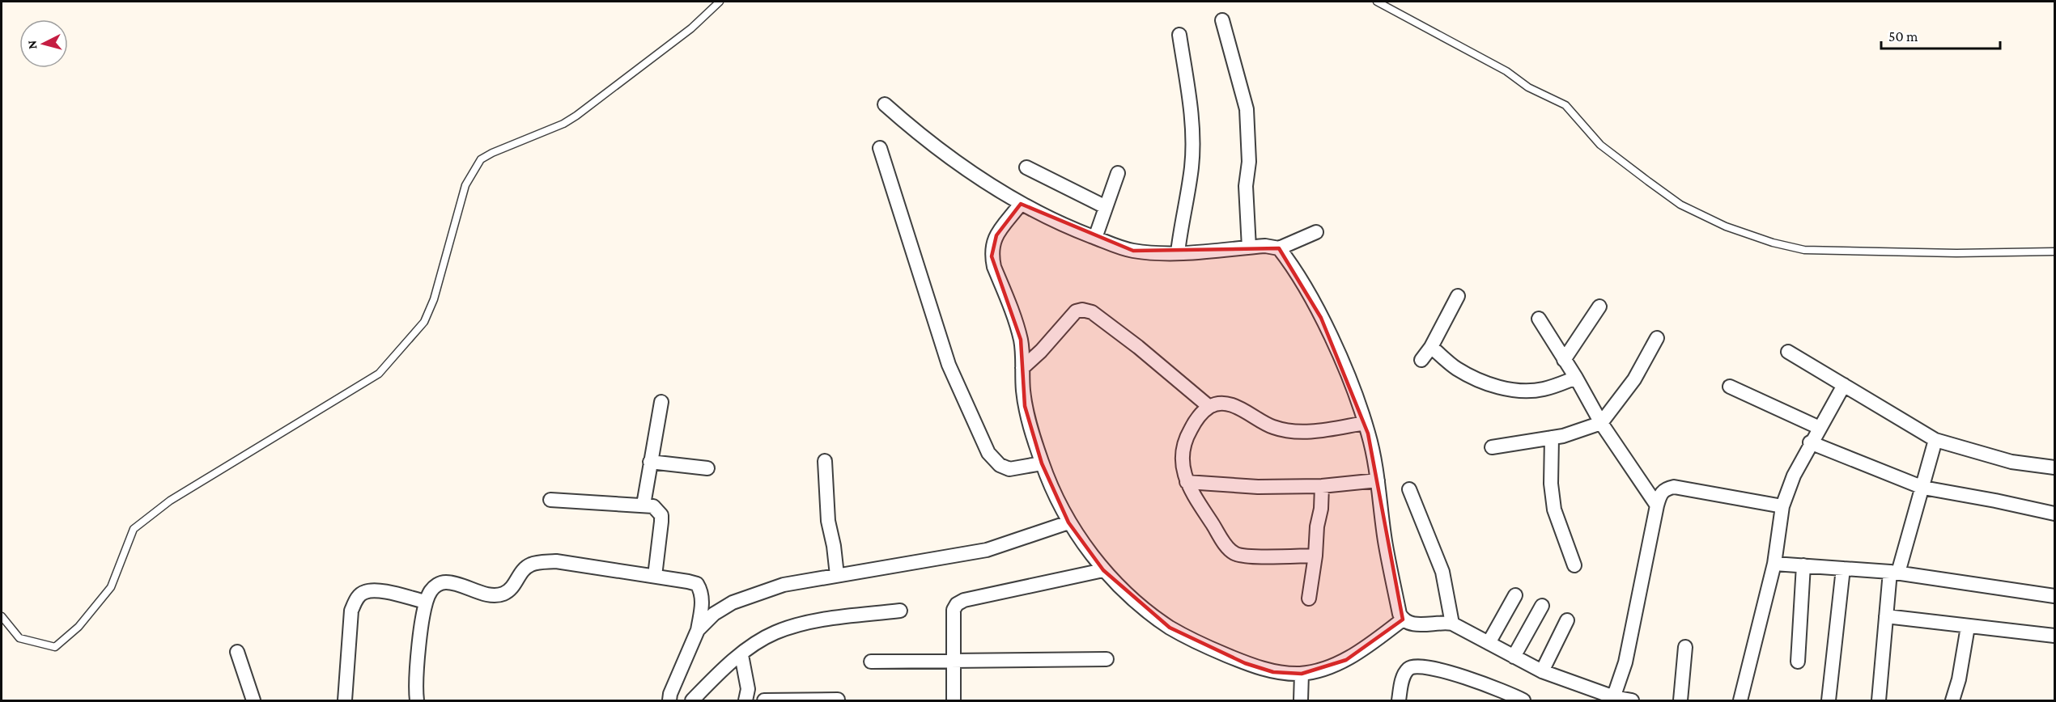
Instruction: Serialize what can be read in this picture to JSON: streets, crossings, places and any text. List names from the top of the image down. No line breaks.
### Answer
{"scale_bar":"50 m","north":"left"}
